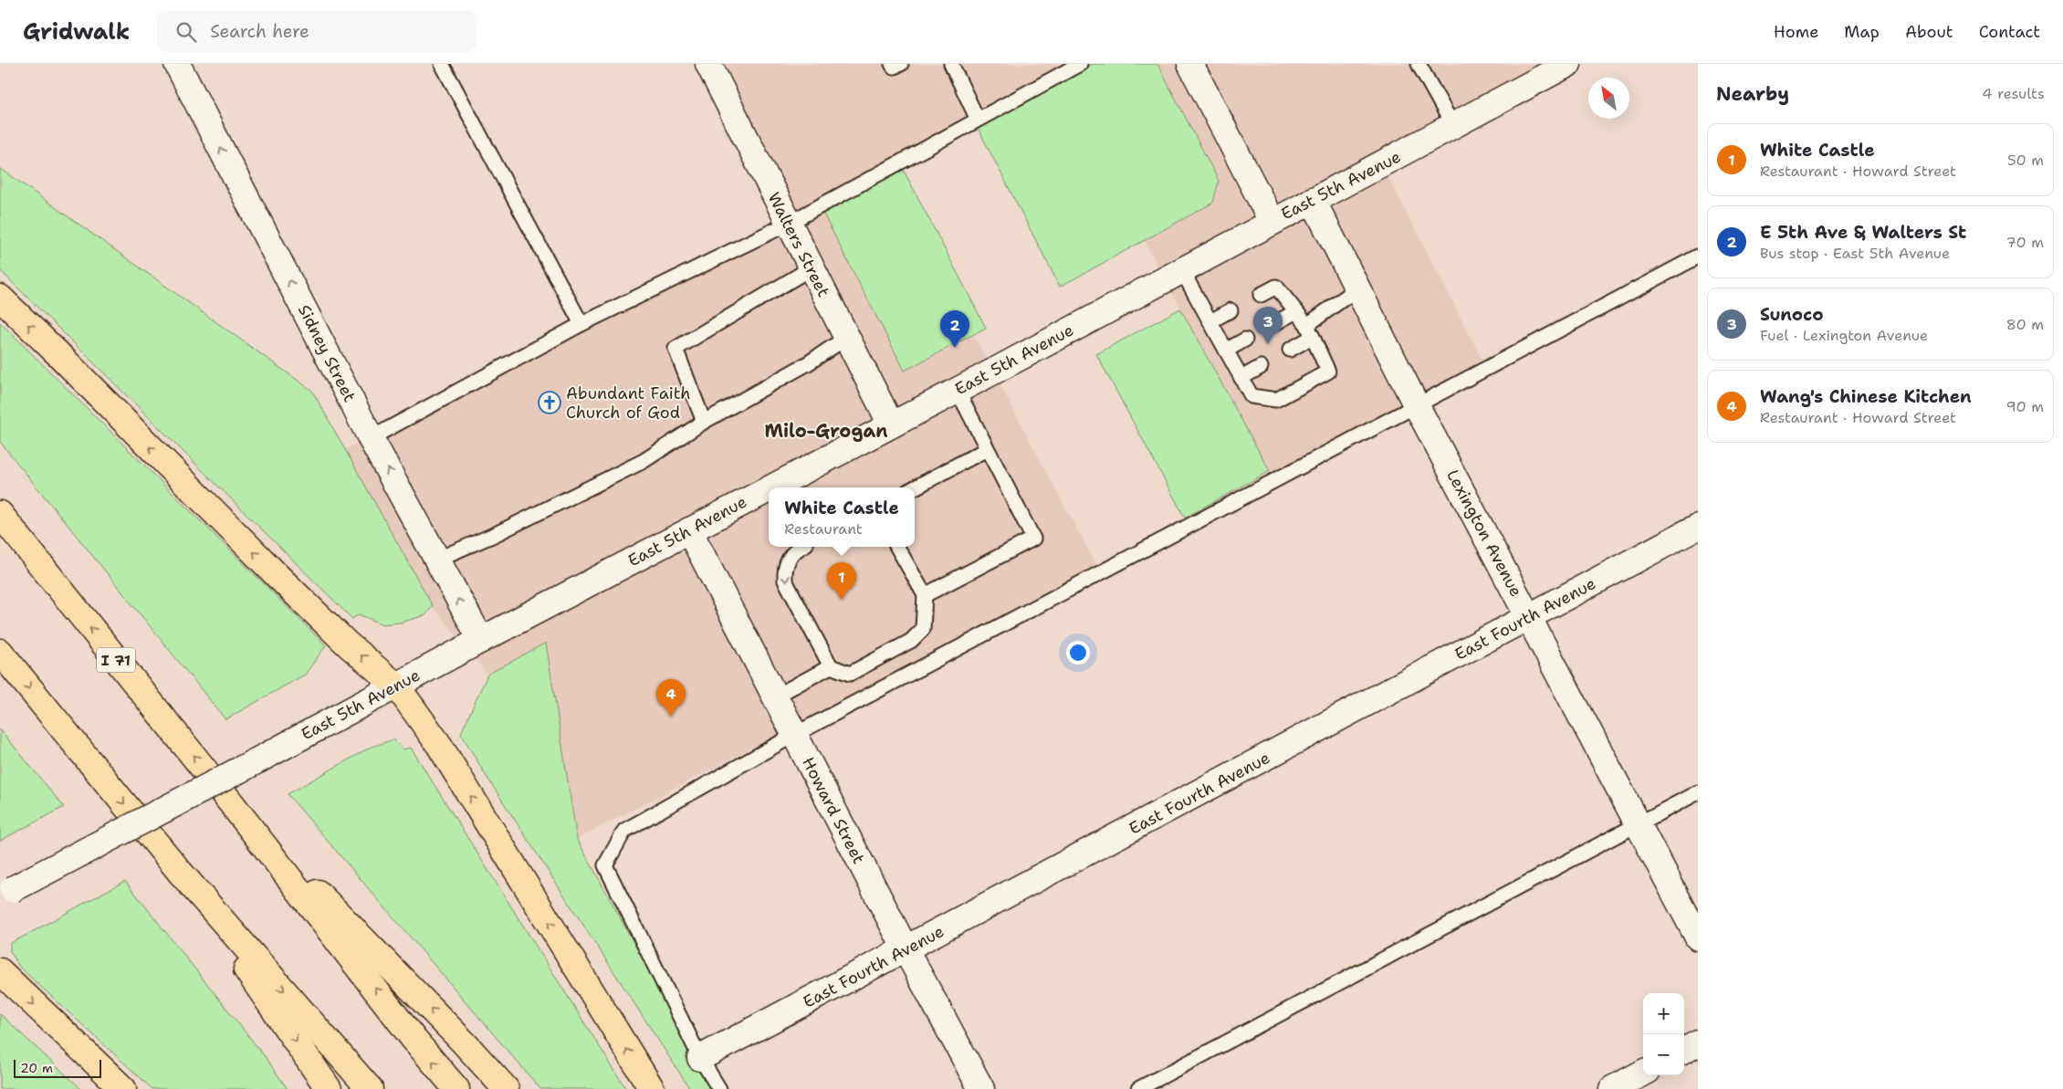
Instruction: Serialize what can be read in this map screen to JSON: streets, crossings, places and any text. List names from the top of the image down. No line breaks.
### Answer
{"streets":{"highway":["I 71"],"street":["East 5th Avenue","Walters Street","Sidney Street","Lexington Avenue","East Fourth Avenue","Howard Street"]},"crossings":[["East 5th Avenue","Walters Street"],["East 5th Avenue","Sidney Street"],["East 5th Avenue","Lexington Avenue"],["East 5th Avenue","Howard Street"],["Lexington Avenue","East Fourth Avenue"],["East Fourth Avenue","Howard Street"]],"one_way":["Sidney Street"],"districts":["Milo-Grogan"],"places":{"church":["Abundant Faith Church of God"]},"scale_bar":"20 m","north":"top left","page":{"header":"Gridwalk","search":"Search here","nav":["Home","Map","About","Contact"],"heading":["Nearby","4 results"],"list":[{"mark":"1","name":"White Castle","note":"Restaurant · Howard Street","value":"50 m"},{"mark":"2","name":"E 5th Ave & Walters St","note":"Bus stop · East 5th Avenue","value":"70 m"},{"mark":"3","name":"Sunoco","note":"Fuel · Lexington Avenue","value":"80 m"},{"mark":"4","name":"Wang's Chinese Kitchen","note":"Restaurant · Howard Street","value":"90 m"}],"pins":["3","2","1","4"],"popup":["White Castle","Restaurant"],"map_buttons":["+","−"],"scale":"20 m"}}
